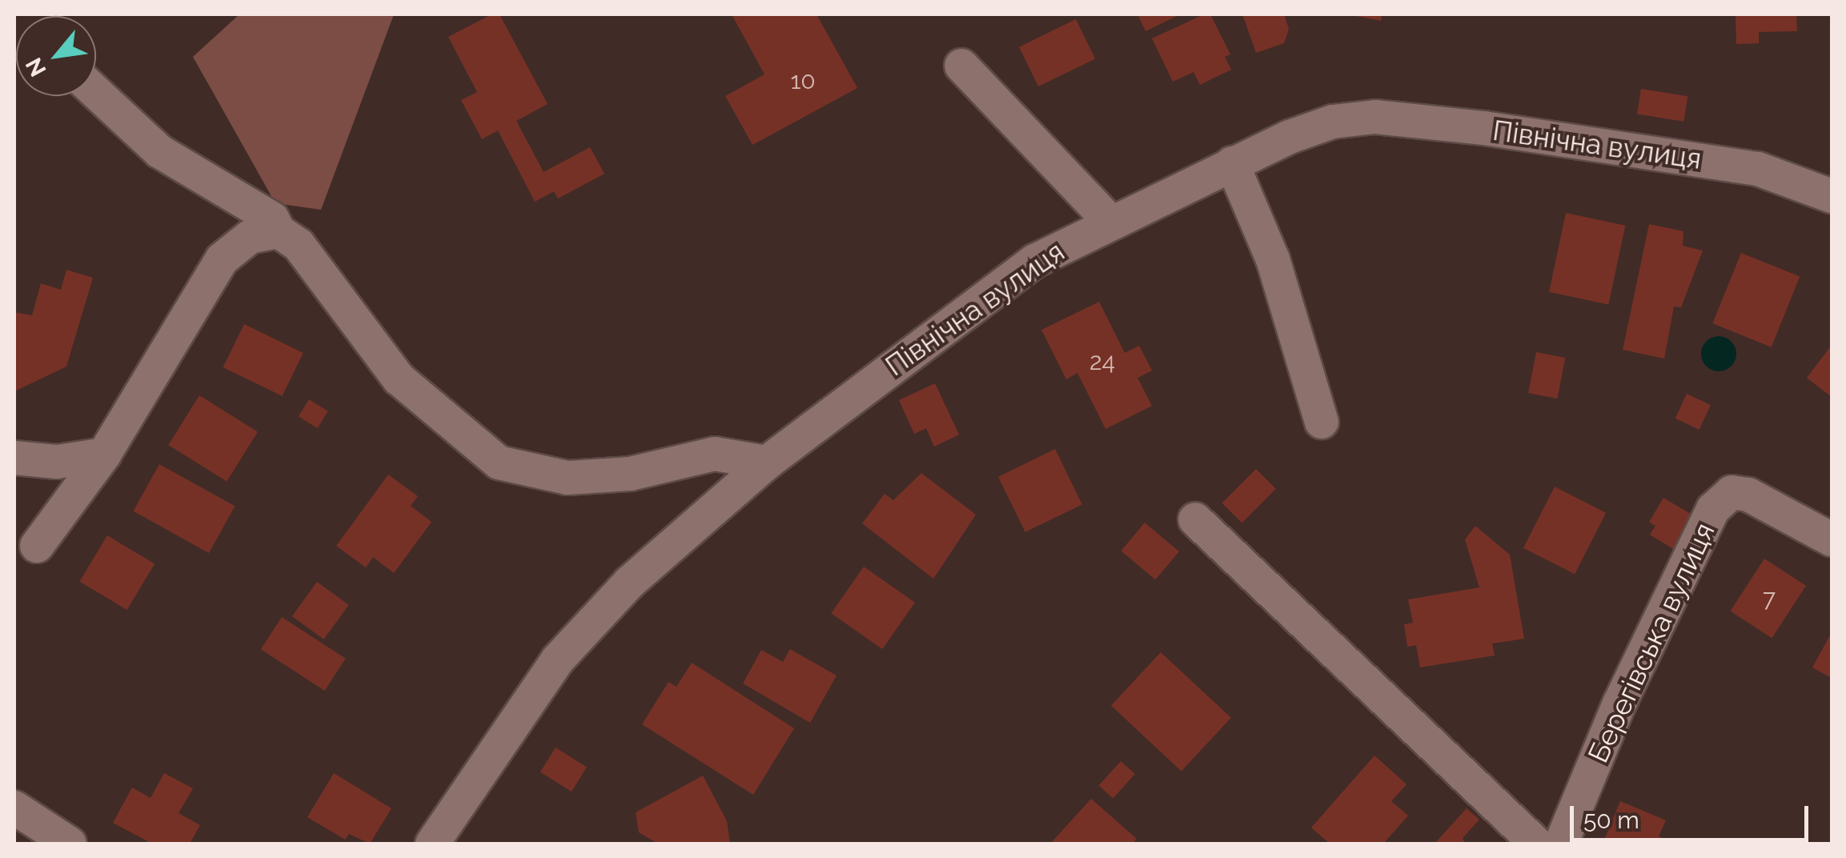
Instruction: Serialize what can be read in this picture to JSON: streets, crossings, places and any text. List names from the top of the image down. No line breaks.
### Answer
{"streets":{"street":["Північна вулиця","Берегівська вулиця"]},"house_numbers":["10","24","7"],"scale_bar":"50 m","north":"bottom left"}
